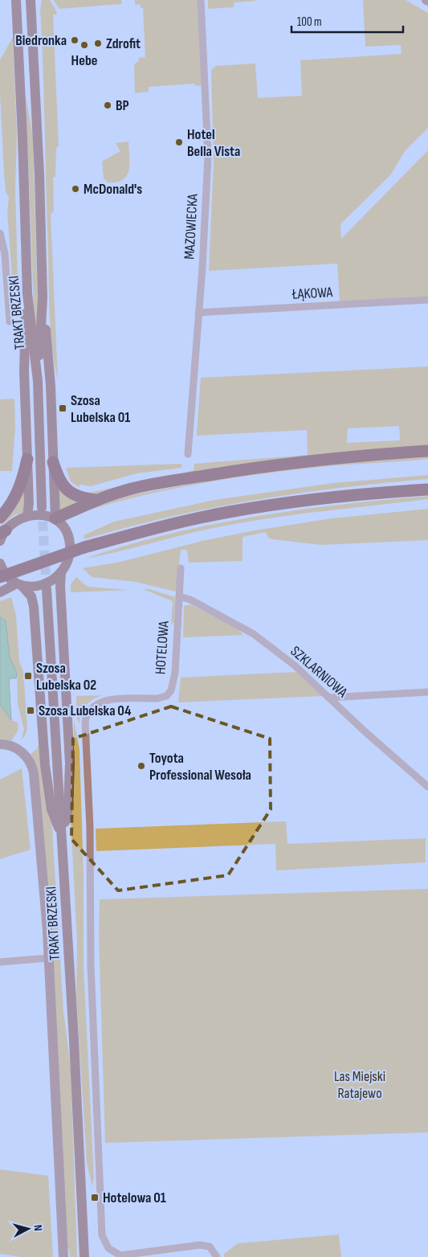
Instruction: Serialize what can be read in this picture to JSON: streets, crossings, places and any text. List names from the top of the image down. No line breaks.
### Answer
{"streets":{"main road":["TRAKT BRZESKI"],"street":["MAZOWIECKA","ŁĄKOWA","HOTELOWA","SZKLARNIOWA"]},"crossings":[["MAZOWIECKA","ŁĄKOWA"],["HOTELOWA","SZKLARNIOWA"]],"parks":["Las Miejski Ratajewo"],"places":{"other":["Biedronka","Zdrofit","Hebe","BP","Hotel Bella Vista","McDonald's","Toyota Professional Wesoła"],"transit":["Szosa Lubelska 01","Szosa Lubelska 02","Szosa Lubelska 04","Hotelowa 01"]},"scale_bar":"100 m","north":"right"}
